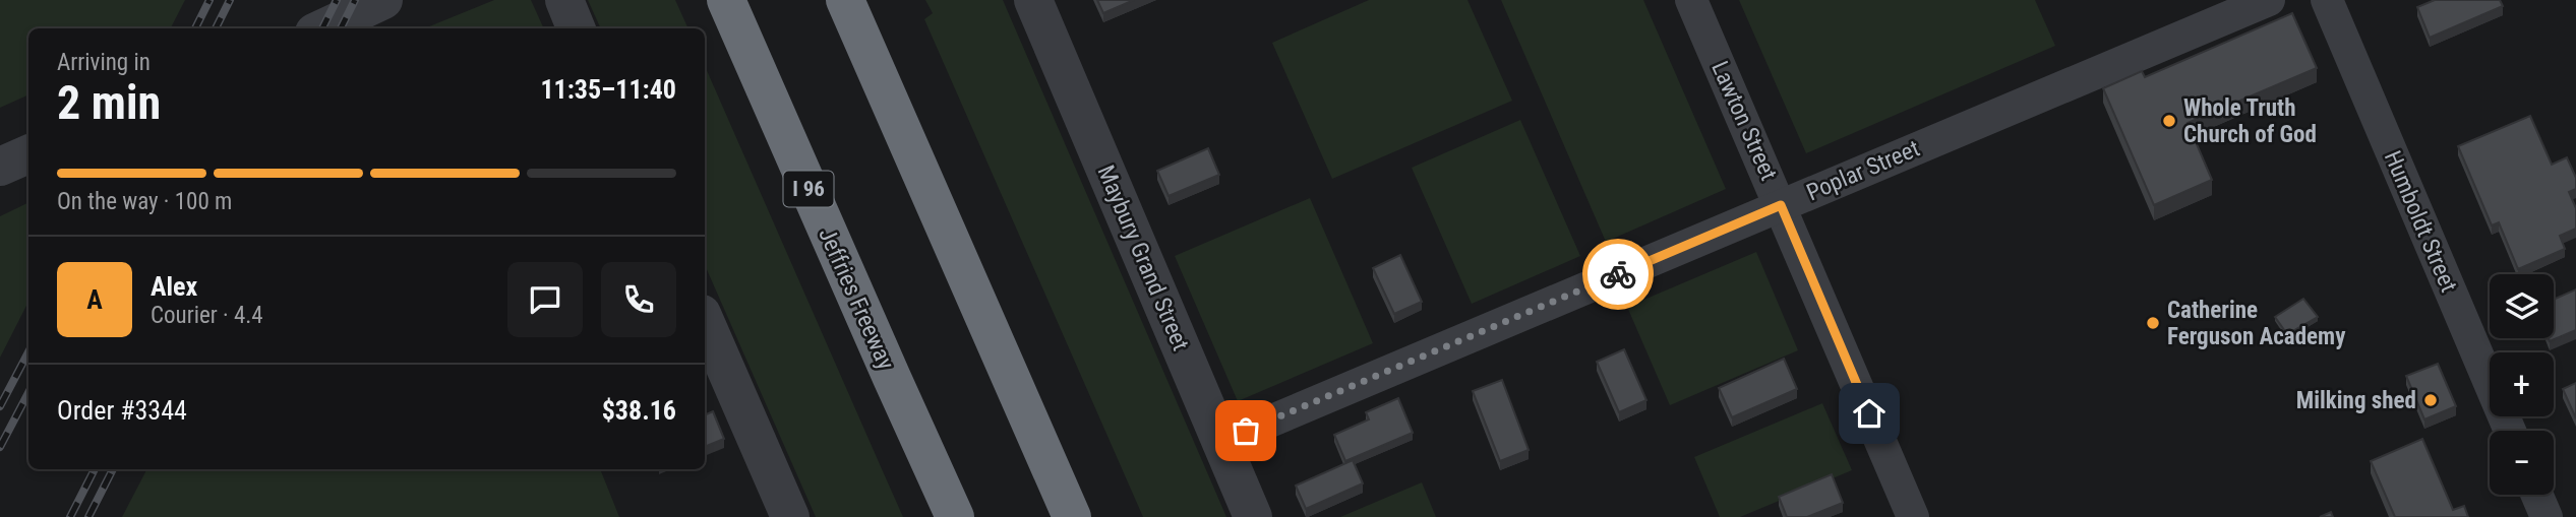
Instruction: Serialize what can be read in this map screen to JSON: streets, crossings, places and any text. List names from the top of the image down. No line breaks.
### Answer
{"streets":{"highway":["I 96","Jeffries Freeway"],"street":["Lawton Street","Poplar Street","Humboldt Street","Maybury Grand Street"]},"crossings":[["Lawton Street","Poplar Street"],["Poplar Street","Maybury Grand Street"]],"places":["Whole Truth Church of God","Catherine Ferguson Academy","Milking shed"],"page":{"heading":["2 min","Arriving in","11:35–11:40"],"panel":["Alex","Courier · 4.4","Order #3344","$38.16"],"bar":"On the way · 100 m","round":"A","map_buttons":["+","−"]}}
